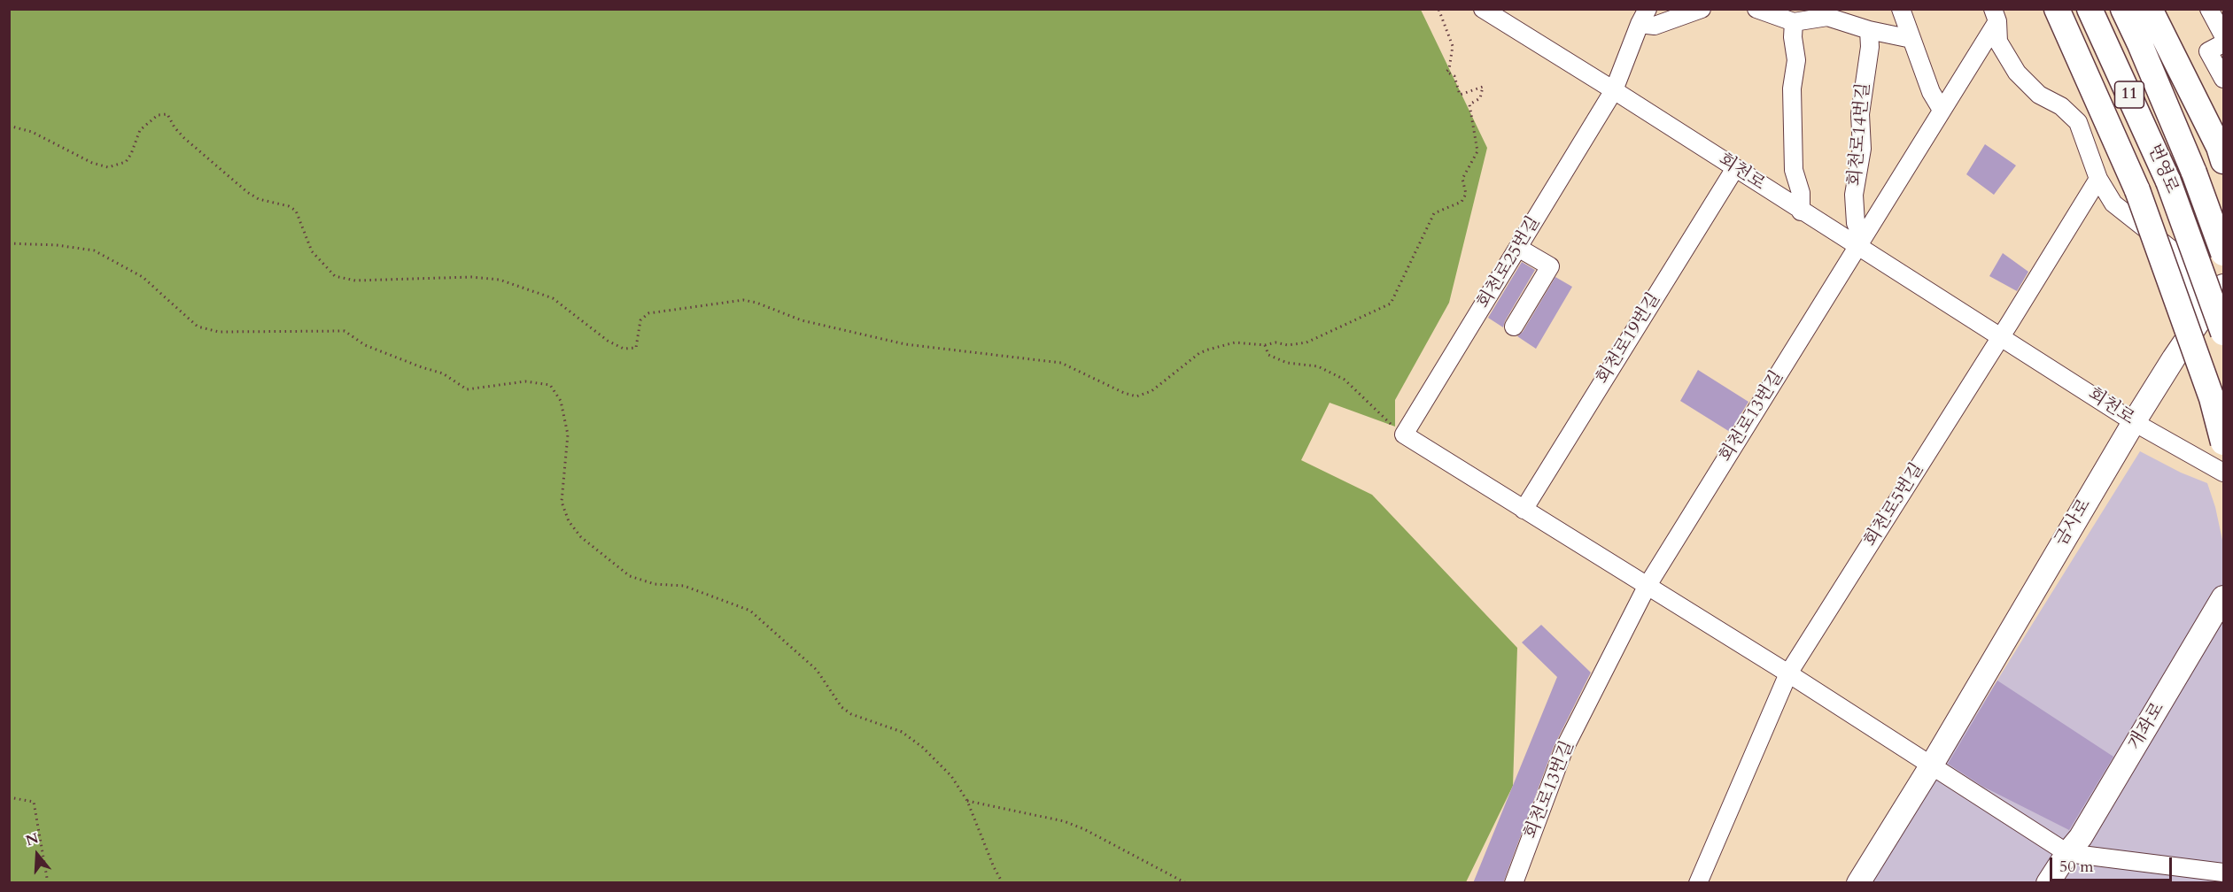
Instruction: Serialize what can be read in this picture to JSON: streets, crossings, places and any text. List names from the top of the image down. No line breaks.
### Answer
{"streets":{"highway":["11","번영로"],"main road":["금사로","개좌로"],"street":["회천로14번길","회천로","회천로25번길","회천로19번길","회천로13번길","회천로5번길"]},"crossings":[["회천로14번길","회천로"],["회천로14번길","회천로13번길"],["회천로","회천로25번길"],["회천로","회천로19번길"],["회천로","회천로13번길"],["회천로","회천로5번길"],["회천로","금사로"]],"scale_bar":"50 m","north":"top"}
